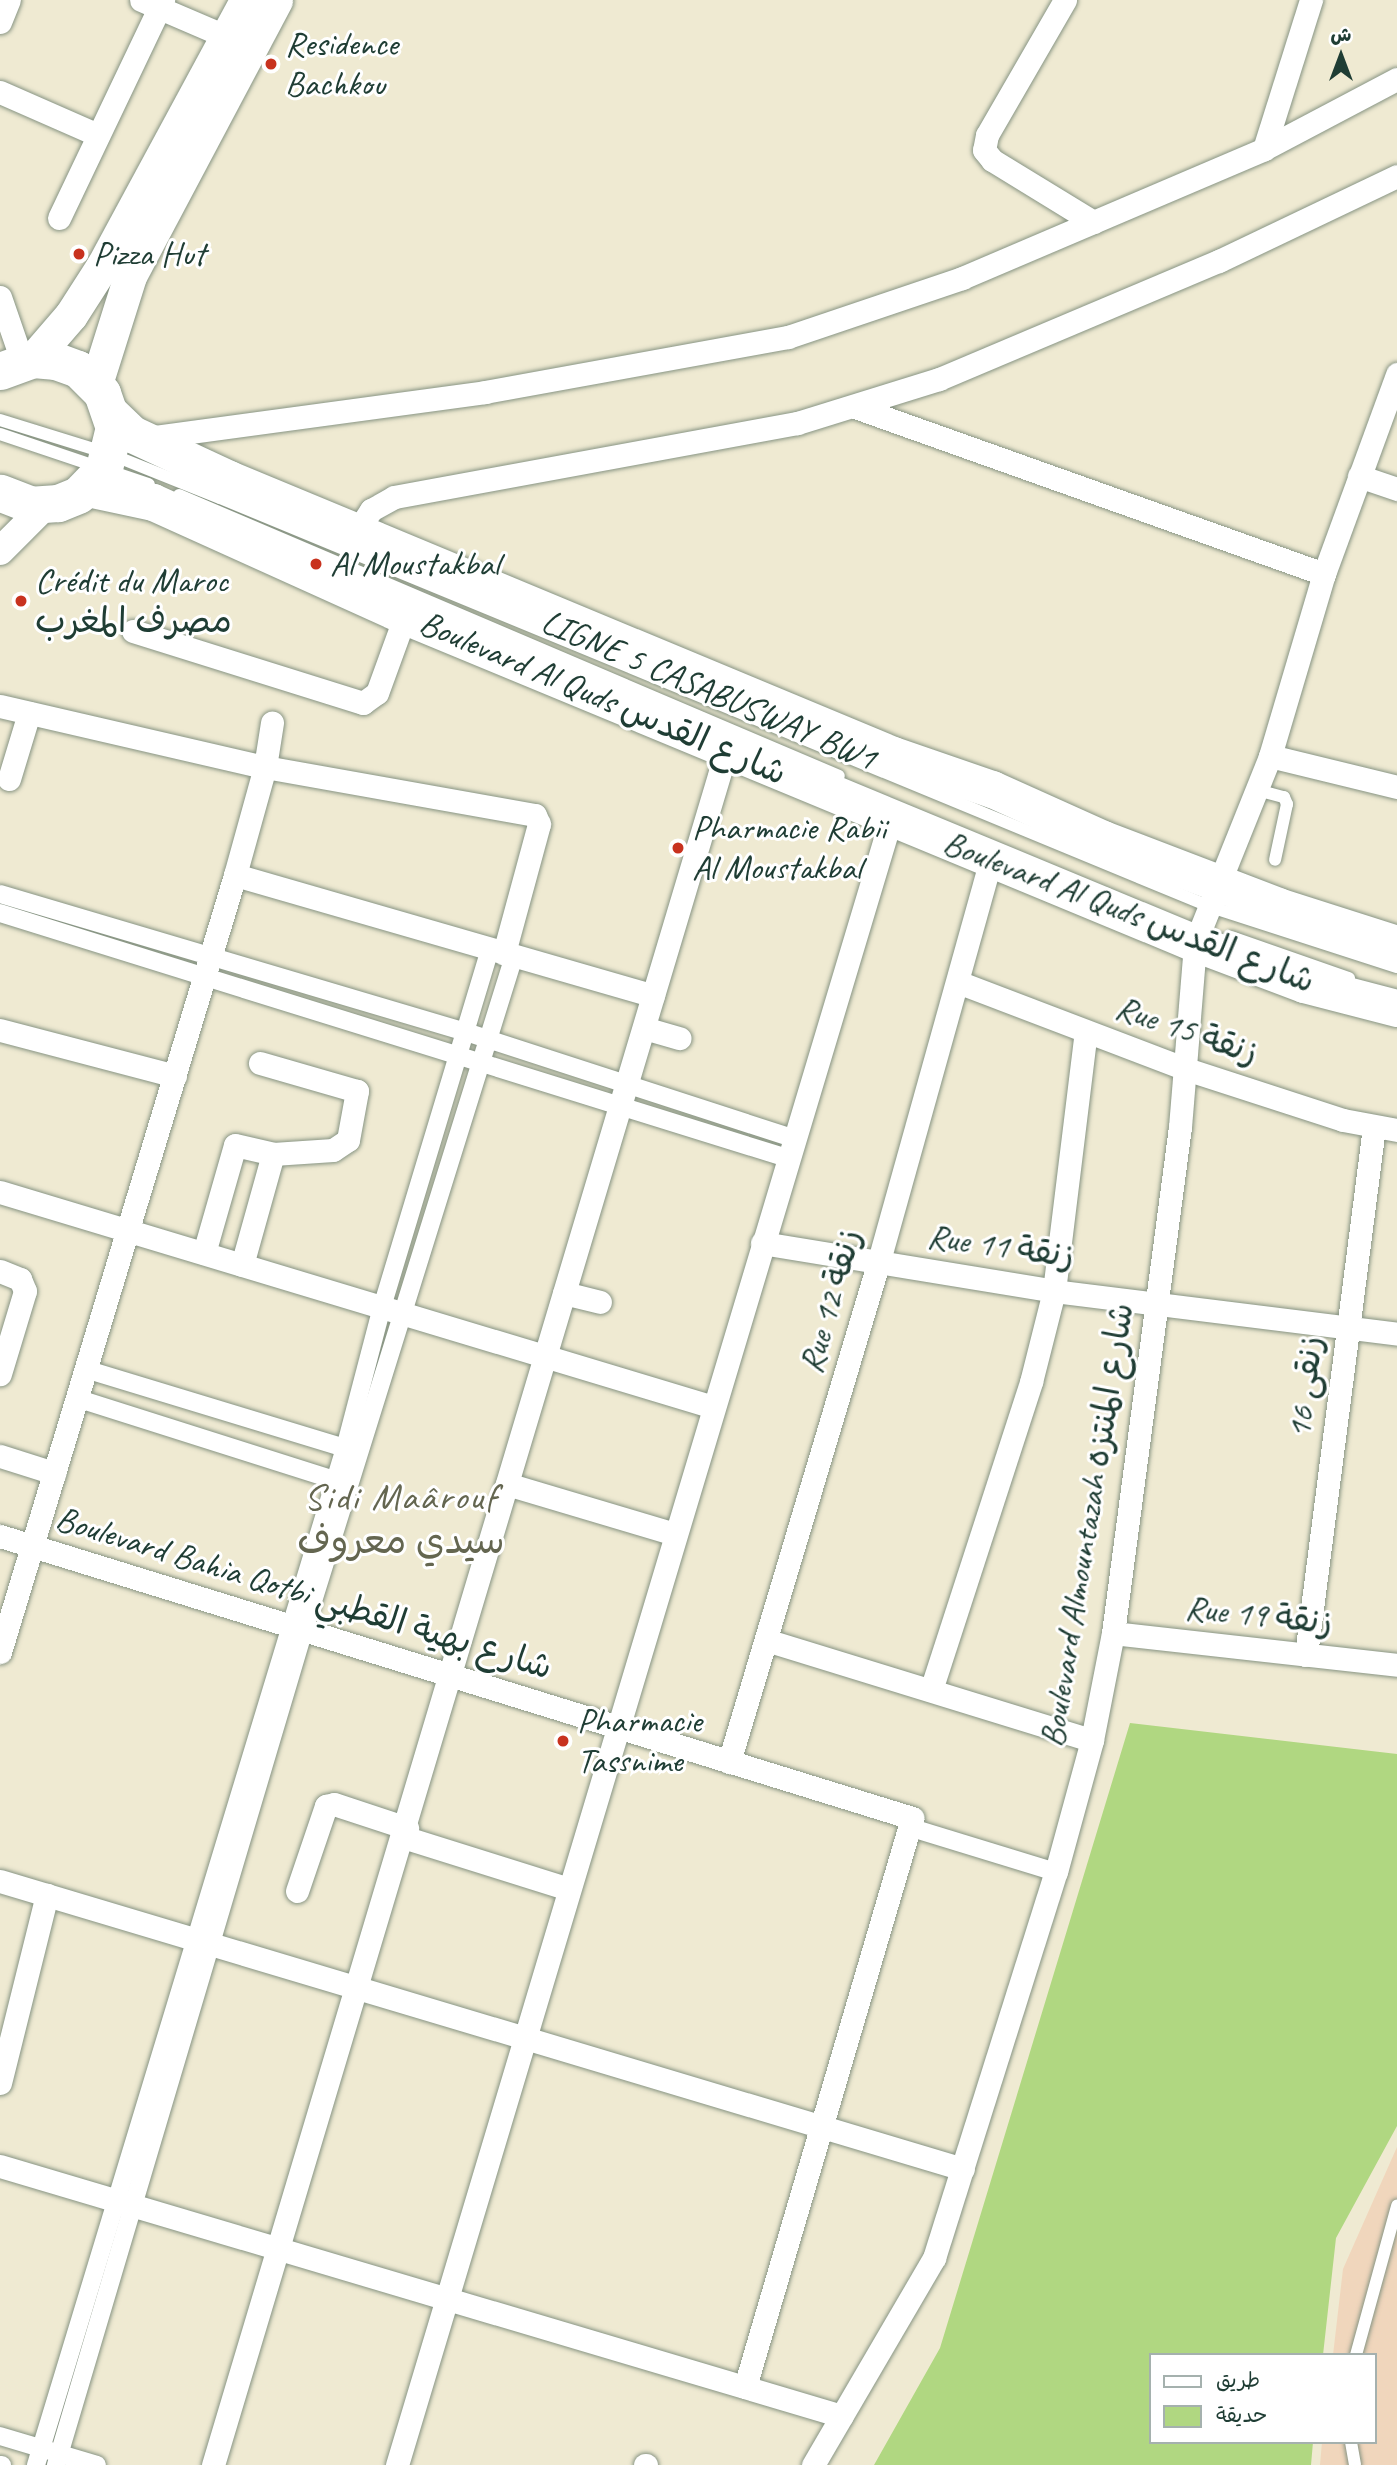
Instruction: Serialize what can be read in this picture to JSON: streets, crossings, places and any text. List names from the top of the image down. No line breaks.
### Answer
{"streets":{"main road":["Boulevard Al Quds شارع القدس"],"street":["Rue 15 زنقة","Rue 11 زنقة","Rue 12 زنقة","زنقى 16","Boulevard Almountazah شارع المنتزه","Boulevard Bahia Qotbi شارع بهية القطبي","Rue 19 زنقة"],"lane":["LIGNE 5 CASABUSWAY BW1"]},"crossings":[["LIGNE 5 CASABUSWAY BW1","Boulevard Al Quds شارع القدس"],["LIGNE 5 CASABUSWAY BW1","Boulevard Almountazah شارع المنتزه"],["Boulevard Al Quds شارع القدس","Rue 12 زنقة"],["Boulevard Al Quds شارع القدس","Boulevard Almountazah شارع المنتزه"],["Rue 15 زنقة","Rue 12 زنقة"],["Rue 15 زنقة","زنقى 16"],["Rue 15 زنقة","Boulevard Almountazah شارع المنتزه"],["Rue 11 زنقة","Rue 12 زنقة"],["Rue 11 زنقة","زنقى 16"],["Rue 11 زنقة","Boulevard Almountazah شارع المنتزه"],["Rue 12 زنقة","Boulevard Bahia Qotbi شارع بهية القطبي"],["زنقى 16","Rue 19 زنقة"],["Boulevard Almountazah شارع المنتزه","Rue 19 زنقة"]],"districts":["Sidi Maârouf سيدي معروف"],"places":["Residence Bachkou","Pizza Hut","Al Moustakbal","Crédit du Maroc مصرف المغرب","Pharmacie Rabii Al Moustakbal","Pharmacie Tassnime"],"legend":["طريق","حديقة"],"north":"top"}
